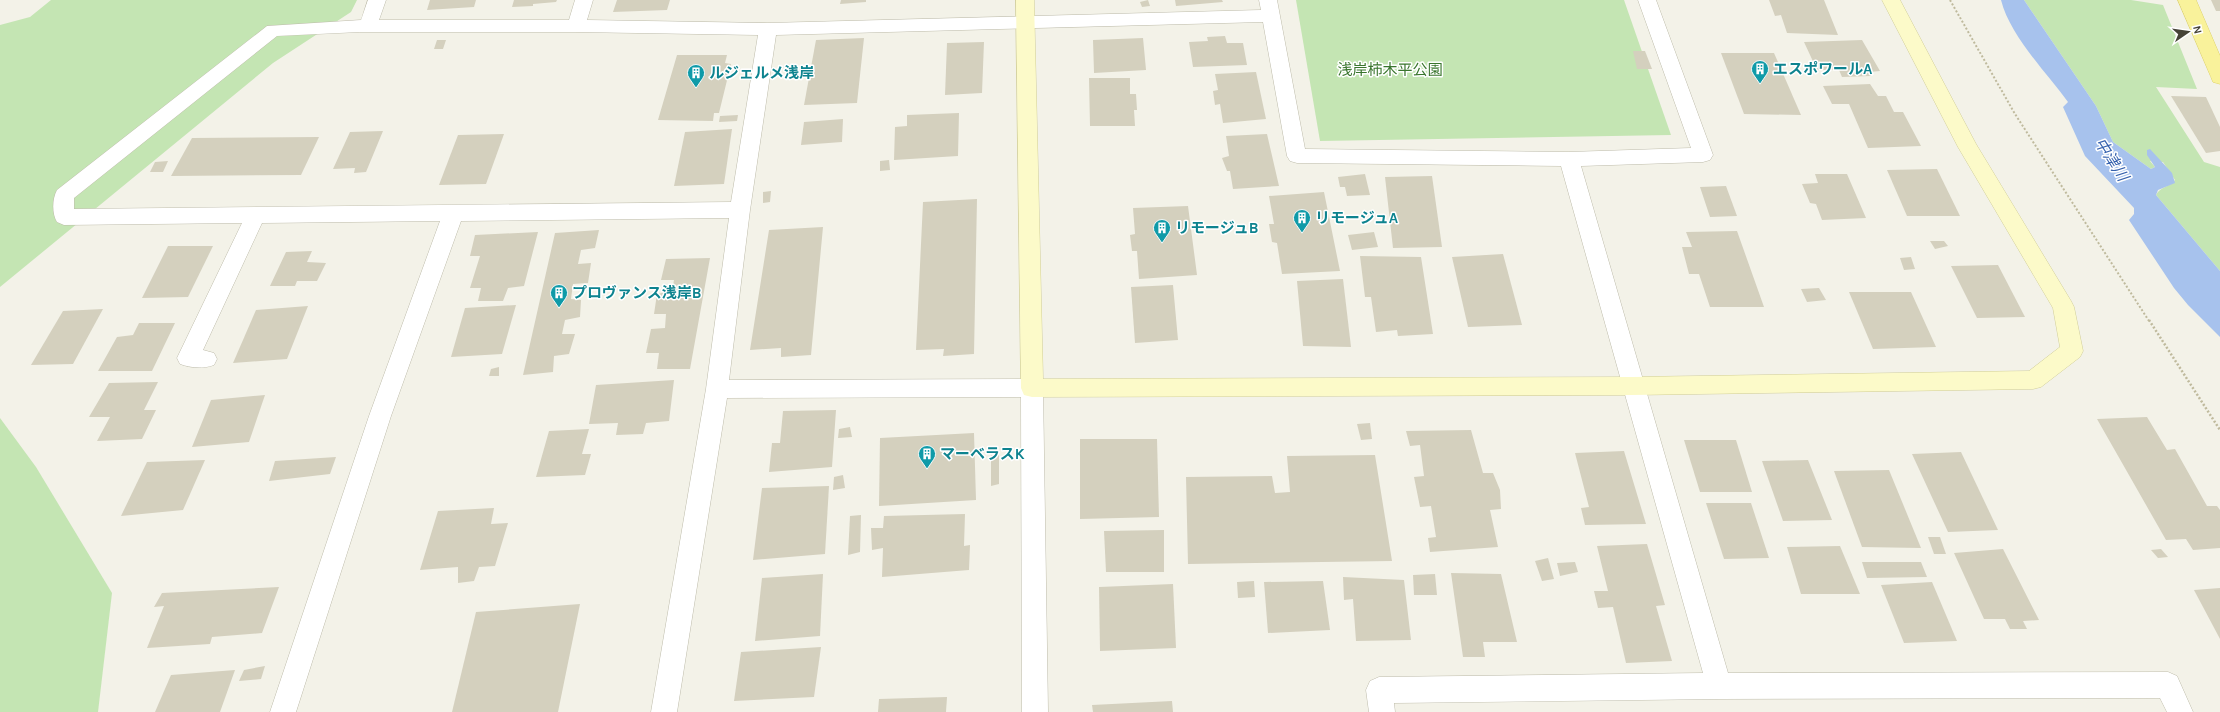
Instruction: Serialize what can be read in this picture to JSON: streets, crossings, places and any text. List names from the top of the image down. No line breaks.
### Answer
{"water":["中津川"],"parks":["浅岸柿木平公園"],"places":{"building":["エスポワールA","ルジェルメ浅岸","リモージュA","リモージュB","プロヴァンス浅岸B","マーベラスK"]},"north":"right"}
